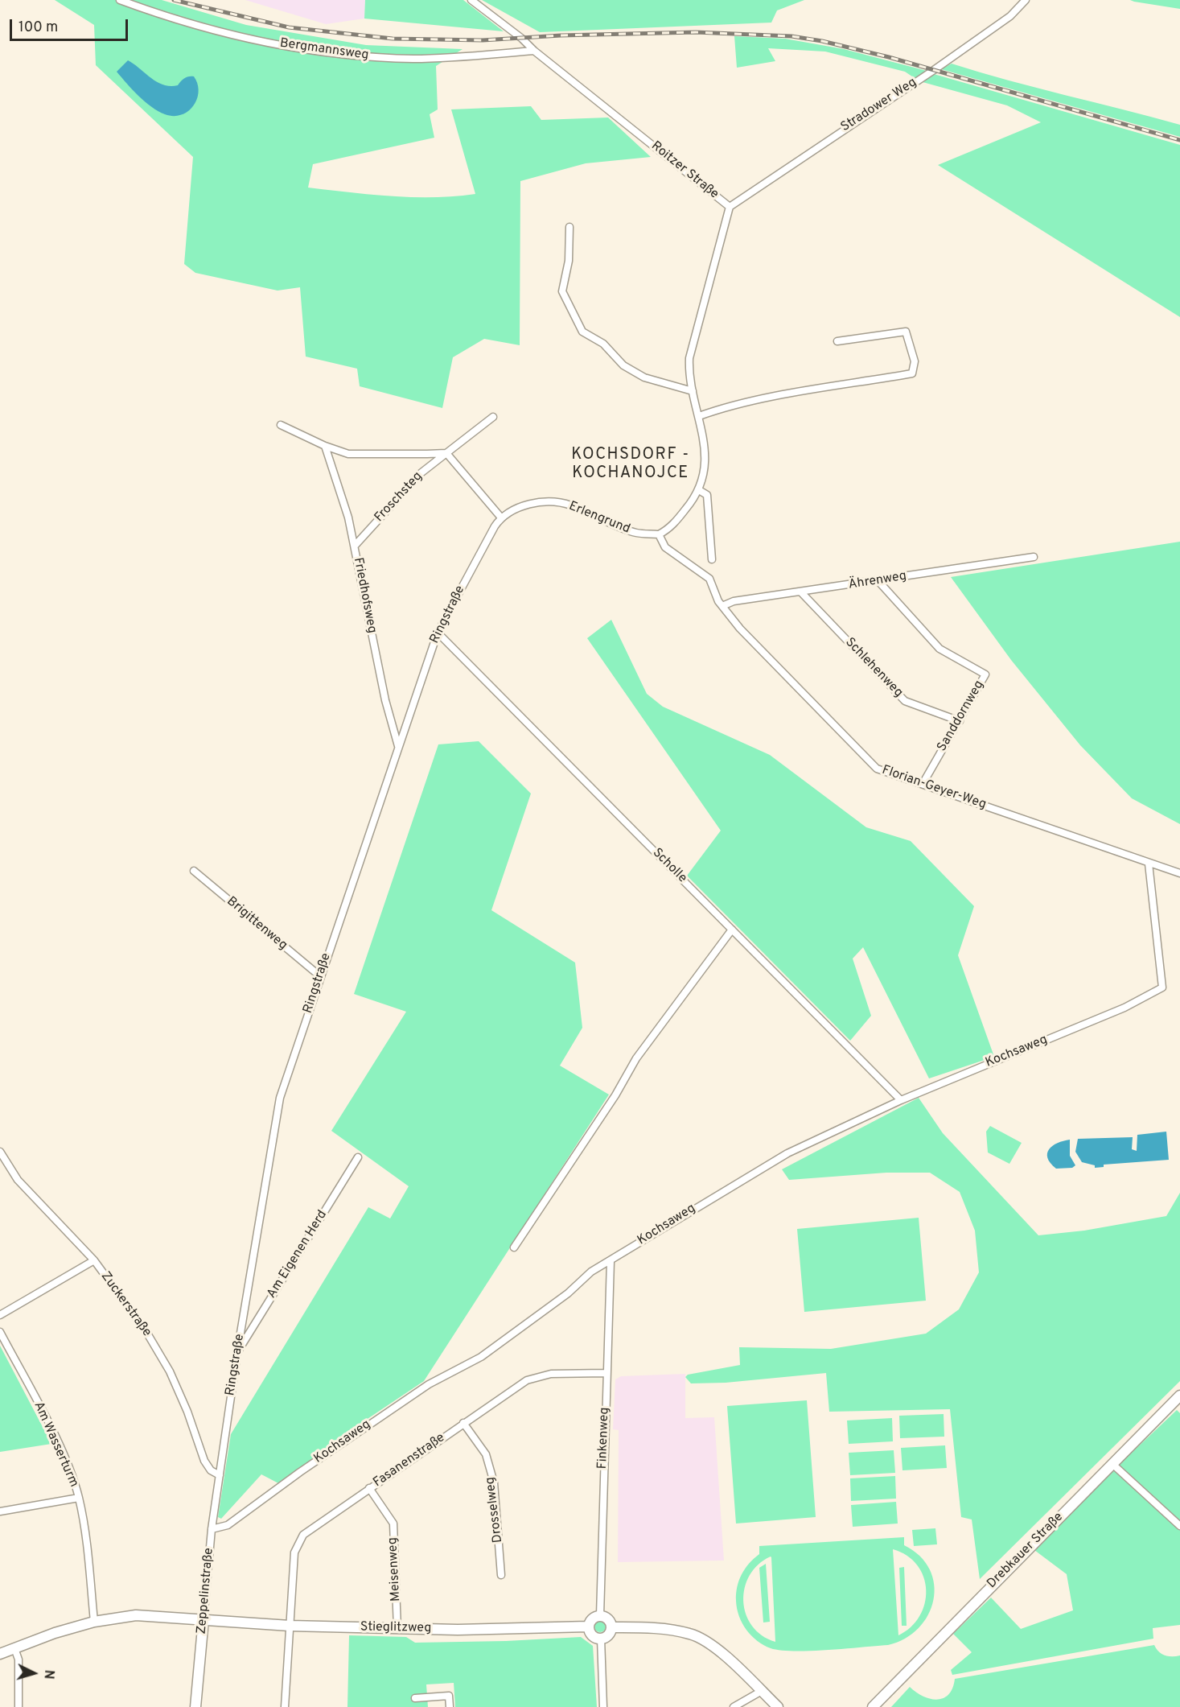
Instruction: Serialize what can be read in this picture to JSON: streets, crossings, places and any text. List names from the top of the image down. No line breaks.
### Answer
{"streets":{"street":["Bergmannsweg","Stradower Weg","Roitzer Straße","Froschsteg","Erlengrund","Ährenweg","Friedhofsweg","Ringstraße","Schlehenweg","Sanddornweg","Florian-Geyer-Weg","Scholle","Brigittenweg","Kochsaweg","Am Eigenen Herd","Zuckerstraße","Finkenweg","Am Wasserturm","Fasanenstraße","Drosselweg","Drebkauer Straße","Meisenweg","Zeppelinstraße","Stieglitzweg"]},"crossings":[["Bergmannsweg","Roitzer Straße"],["Stradower Weg","Roitzer Straße"],["Roitzer Straße","Erlengrund"],["Roitzer Straße","Florian-Geyer-Weg"],["Froschsteg","Friedhofsweg"],["Erlengrund","Ringstraße"],["Erlengrund","Florian-Geyer-Weg"],["Ährenweg","Schlehenweg"],["Ährenweg","Sanddornweg"],["Ährenweg","Florian-Geyer-Weg"],["Friedhofsweg","Ringstraße"],["Ringstraße","Scholle"],["Ringstraße","Brigittenweg"],["Ringstraße","Am Eigenen Herd"],["Ringstraße","Zuckerstraße"],["Ringstraße","Zeppelinstraße"],["Schlehenweg","Sanddornweg"],["Sanddornweg","Florian-Geyer-Weg"],["Florian-Geyer-Weg","Kochsaweg"],["Scholle","Kochsaweg"],["Kochsaweg","Finkenweg"],["Kochsaweg","Zeppelinstraße"],["Zuckerstraße","Zeppelinstraße"],["Finkenweg","Fasanenstraße"],["Finkenweg","Stieglitzweg"],["Am Wasserturm","Stieglitzweg"],["Fasanenstraße","Drosselweg"],["Fasanenstraße","Meisenweg"],["Fasanenstraße","Stieglitzweg"],["Meisenweg","Stieglitzweg"],["Zeppelinstraße","Stieglitzweg"]],"districts":["KOCHSDORF - KOCHANOJCE"],"scale_bar":"100 m","north":"right"}
